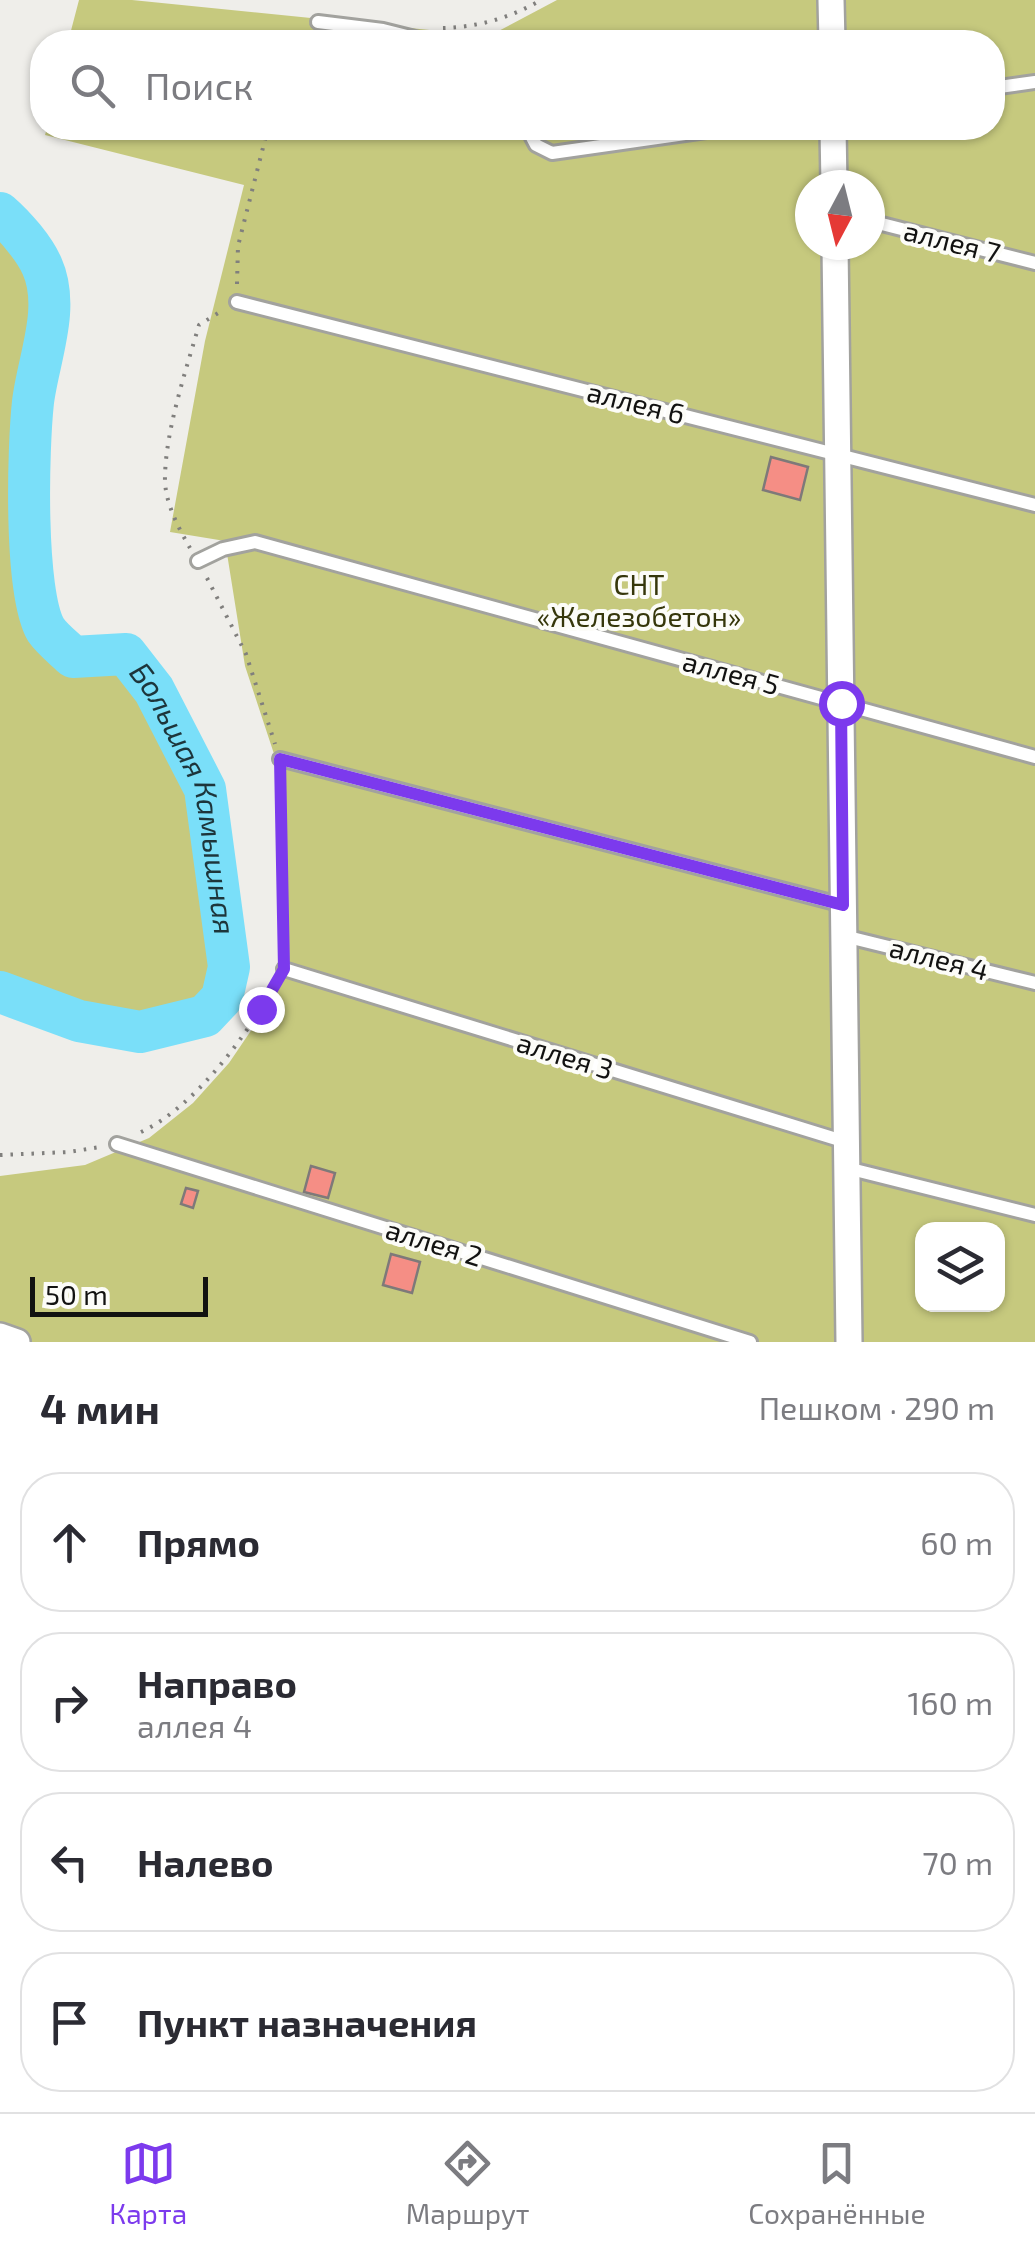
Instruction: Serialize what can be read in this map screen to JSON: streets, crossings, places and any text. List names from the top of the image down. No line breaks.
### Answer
{"streets":{"lane":["аллея 7","аллея 6","аллея 5","аллея 4","аллея 3","аллея 2"]},"water":["Большая Камышная"],"parks":["СНТ «Железобетон»"],"scale_bar":"50 m","north":"bottom","page":{"search":"Поиск","scale":"50 m","heading":["4 мин","Пешком · 290 m"],"list":[["Прямо","60 m"],["Направо","аллея 4","160 m"],["Налево","70 m"],"Пункт назначения"],"nav":["Карта","Маршрут","Сохранённые"]}}
